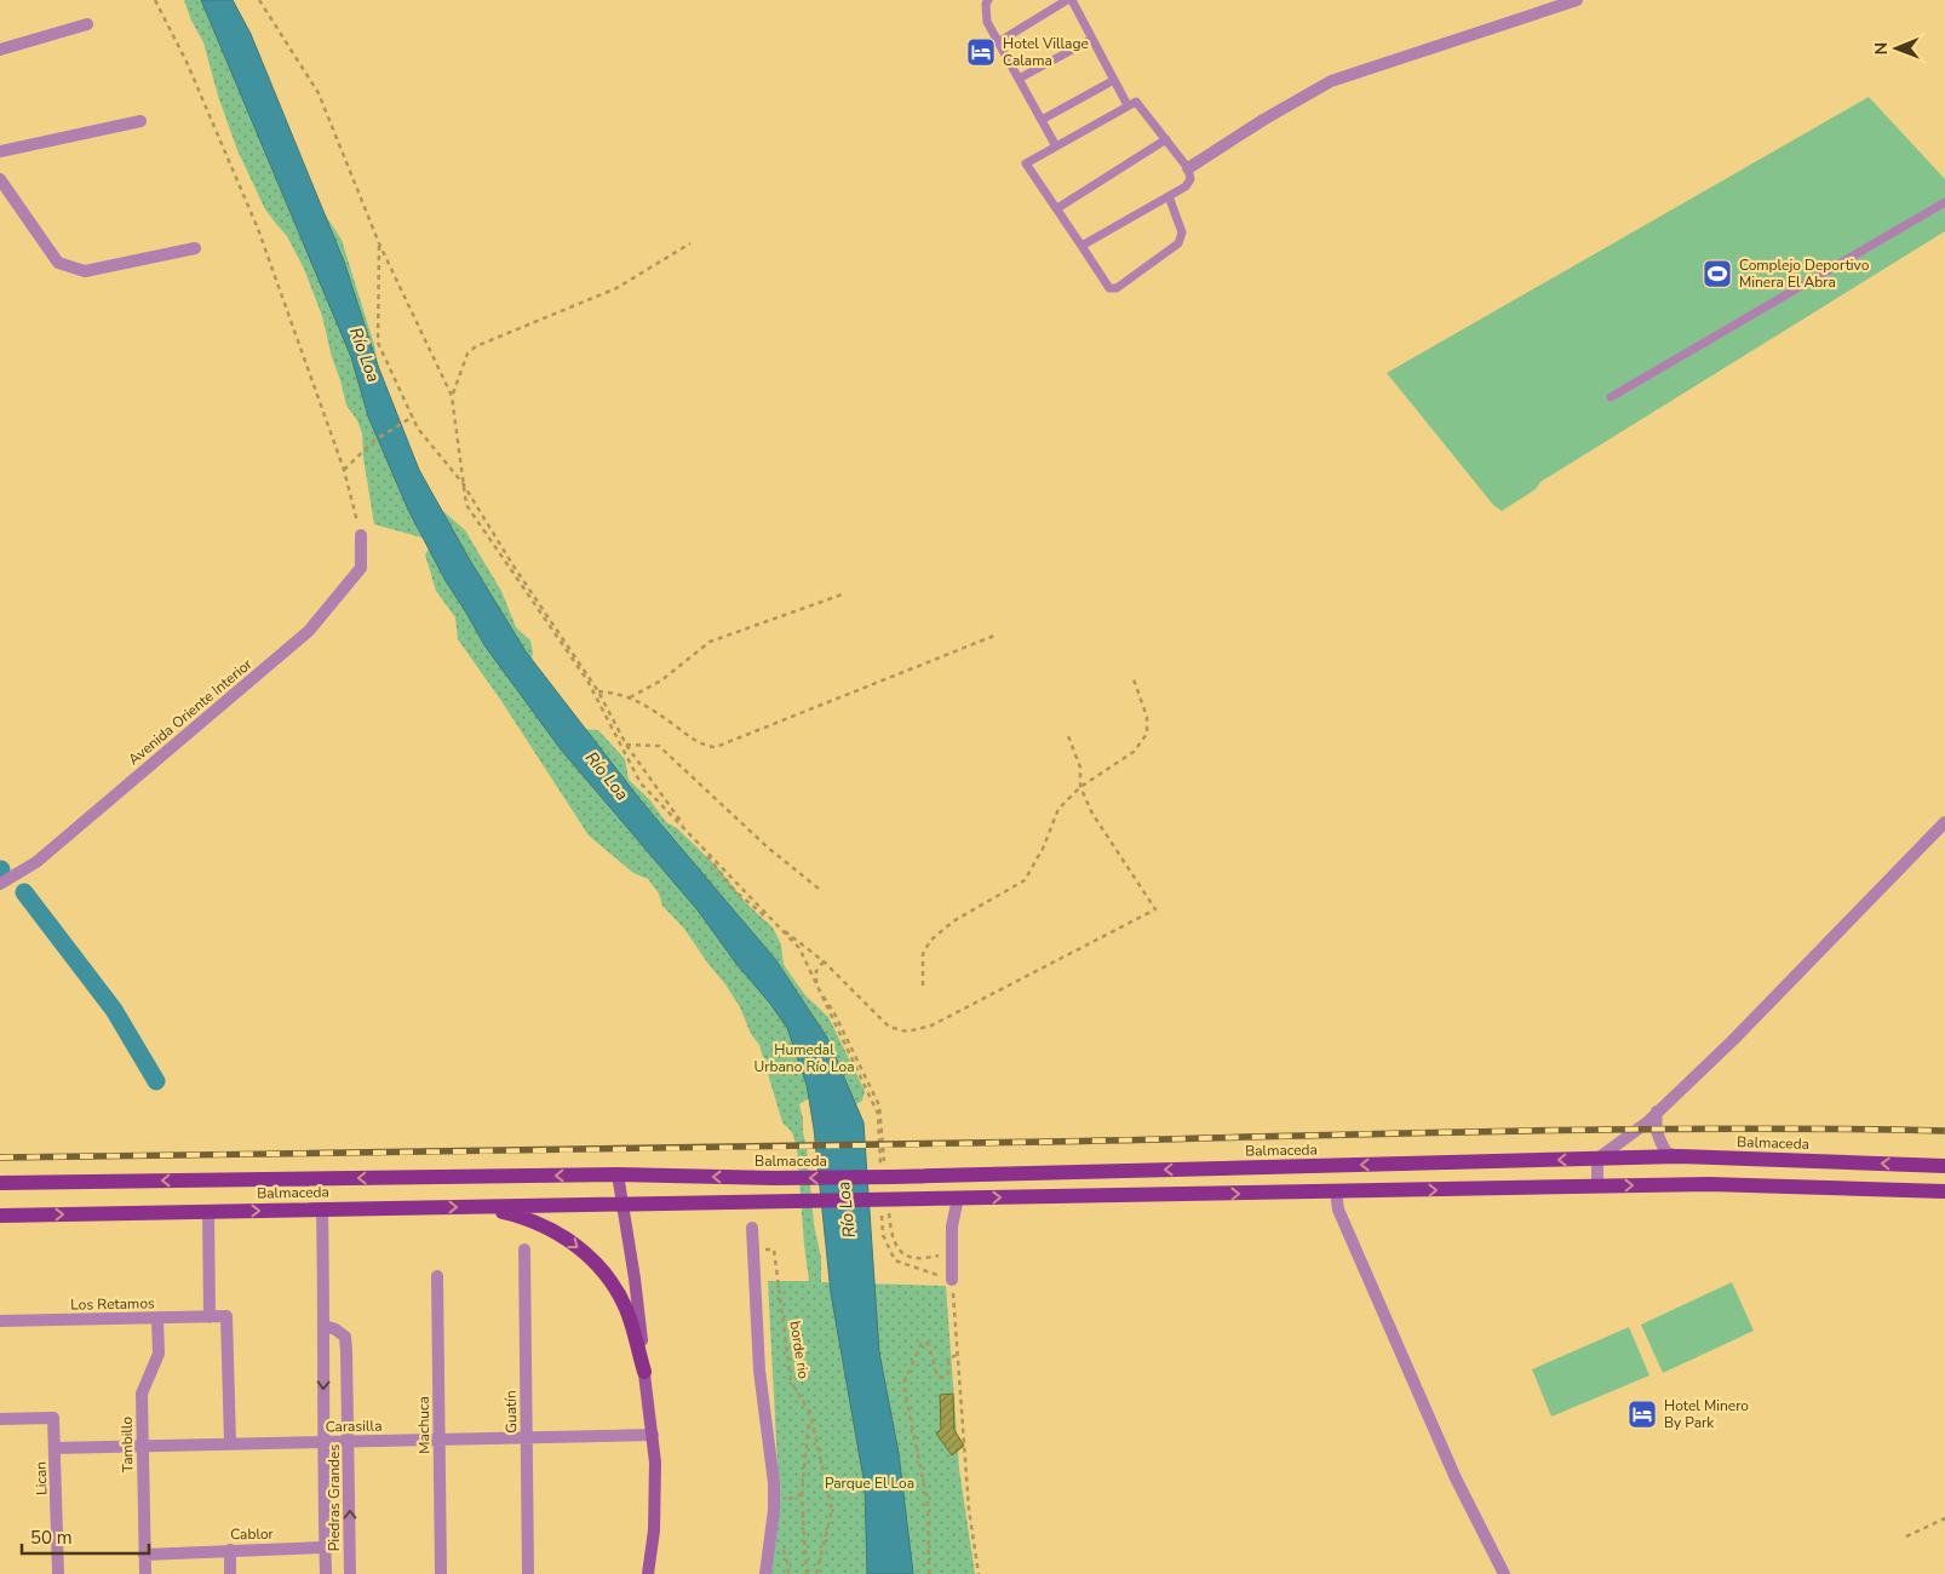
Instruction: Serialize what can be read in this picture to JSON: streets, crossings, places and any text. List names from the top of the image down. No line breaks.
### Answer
{"streets":{"main road":["Balmaceda"],"street":["Avenida Oriente Interior","Los Retamos","Guatín","Machuca","Carasilla","Tambillo","Lican","Piedras Grandes","Cablor"],"path":["borde rio"]},"crossings":[["Balmaceda","Piedras Grandes"],["Los Retamos","Carasilla"],["Los Retamos","Tambillo"],["Guatín","Carasilla"],["Machuca","Carasilla"],["Carasilla","Tambillo"],["Carasilla","Lican"],["Carasilla","Piedras Grandes"],["Tambillo","Cablor"],["Piedras Grandes","Cablor"]],"water":["Río Loa"],"parks":["Humedal Urbano Río Loa","Parque El Loa"],"places":{"hotel":["Hotel Village Calama","Hotel Minero By Park"],"sports":["Complejo Deportivo Minera El Abra"]},"scale_bar":"50 m","north":"left"}
